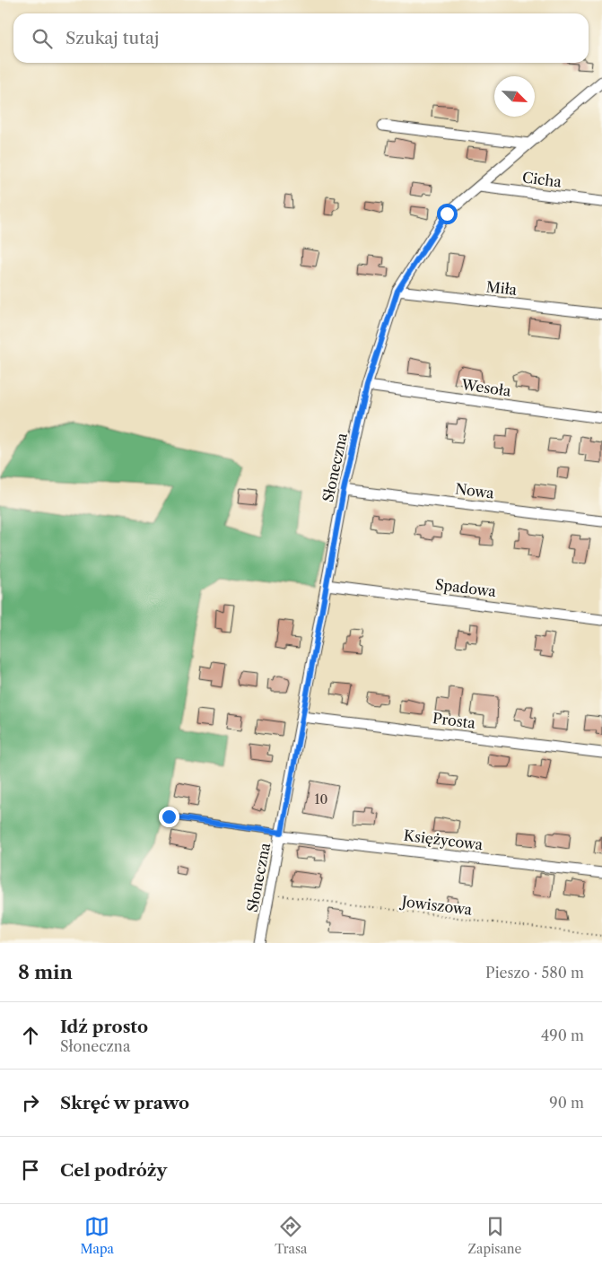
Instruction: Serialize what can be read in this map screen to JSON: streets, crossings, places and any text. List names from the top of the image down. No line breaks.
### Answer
{"streets":{"street":["Cicha","Miła","Wesoła","Słoneczna","Nowa","Spadowa","Prosta","Księżycowa"],"path":["Jowiszowa"]},"crossings":[["Cicha","Słoneczna"],["Miła","Słoneczna"],["Wesoła","Słoneczna"],["Słoneczna","Nowa"],["Słoneczna","Spadowa"],["Słoneczna","Prosta"],["Słoneczna","Księżycowa"],["Słoneczna","Jowiszowa"]],"house_numbers":["10"],"north":"bottom right","page":{"search":"Szukaj tutaj","heading":["8 min","Pieszo · 580 m"],"list":[["Idź prosto","Słoneczna","490 m"],["Skręć w prawo","90 m"],"Cel podróży"],"nav":["Mapa","Trasa","Zapisane"]}}
